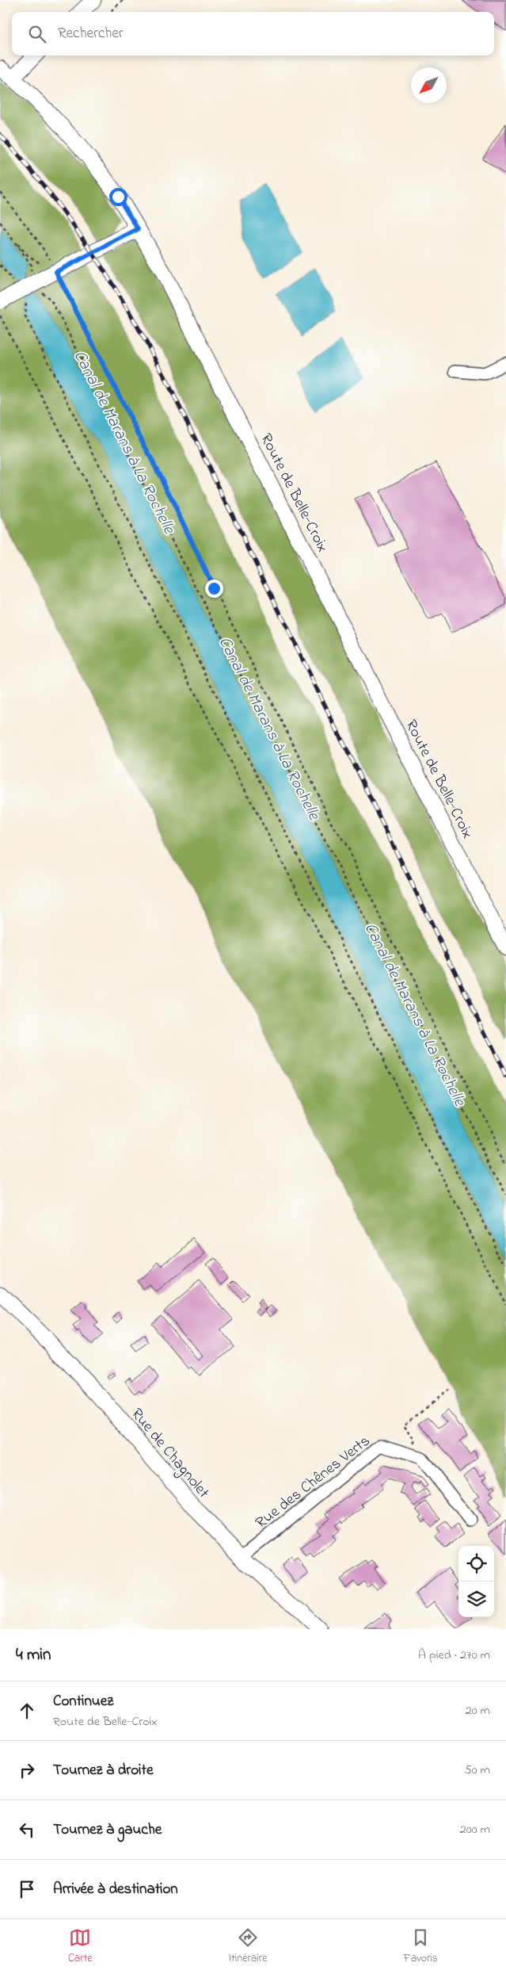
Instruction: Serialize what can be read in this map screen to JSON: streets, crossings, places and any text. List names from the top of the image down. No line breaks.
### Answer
{"streets":{"street":["Route de Belle-Croix","Rue de Chagnolet","Rue des Chênes Verts"]},"crossings":[["Rue de Chagnolet","Rue des Chênes Verts"]],"water":["Canal de Marans à La Rochelle"],"north":"bottom left","page":{"search":"Rechercher","heading":["4 min","À pied · 270 m"],"list":[["Continuez","Route de Belle-Croix","20 m"],["Tournez à droite","50 m"],["Tournez à gauche","200 m"],"Arrivée à destination"],"nav":["Carte","Itinéraire","Favoris"]}}
